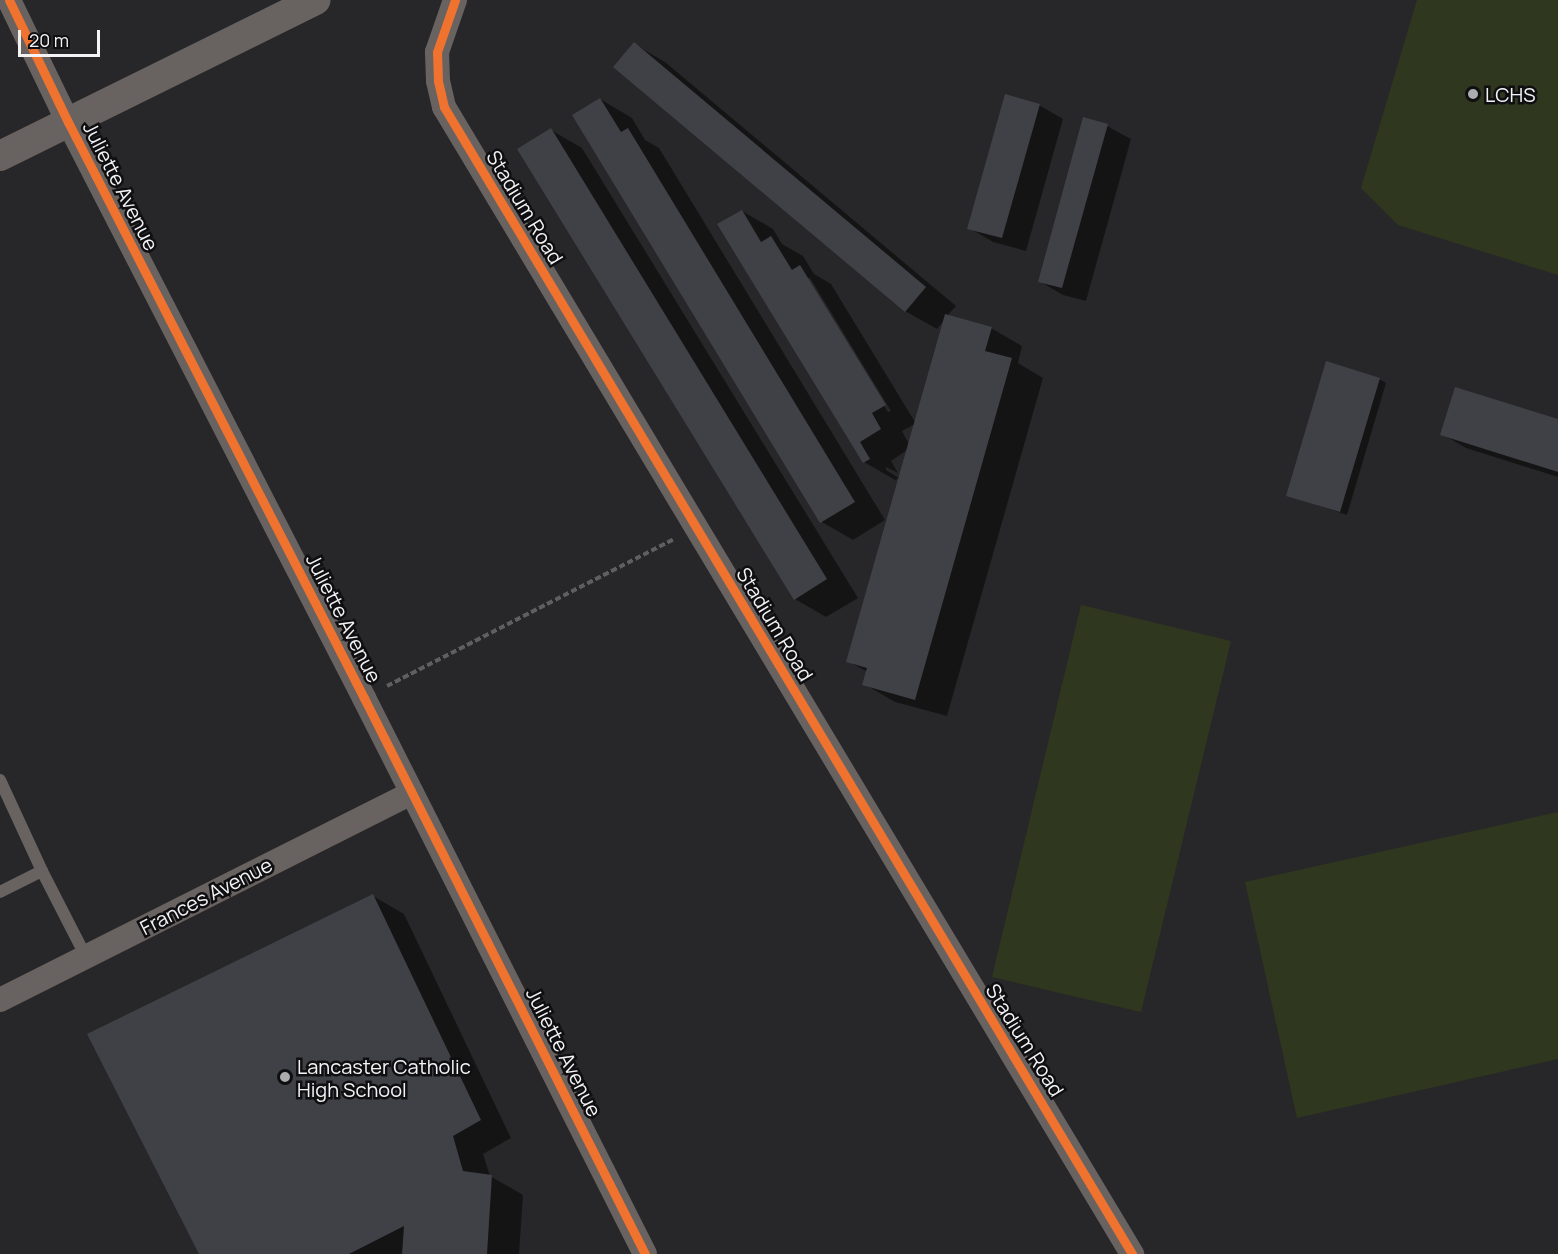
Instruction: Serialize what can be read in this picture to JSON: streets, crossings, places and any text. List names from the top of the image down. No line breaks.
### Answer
{"streets":{"street":["Juliette Avenue","Stadium Road","Frances Avenue"]},"crossings":[["Juliette Avenue","Frances Avenue"]],"places":["LCHS","Lancaster Catholic High School"],"scale_bar":"20 m"}
